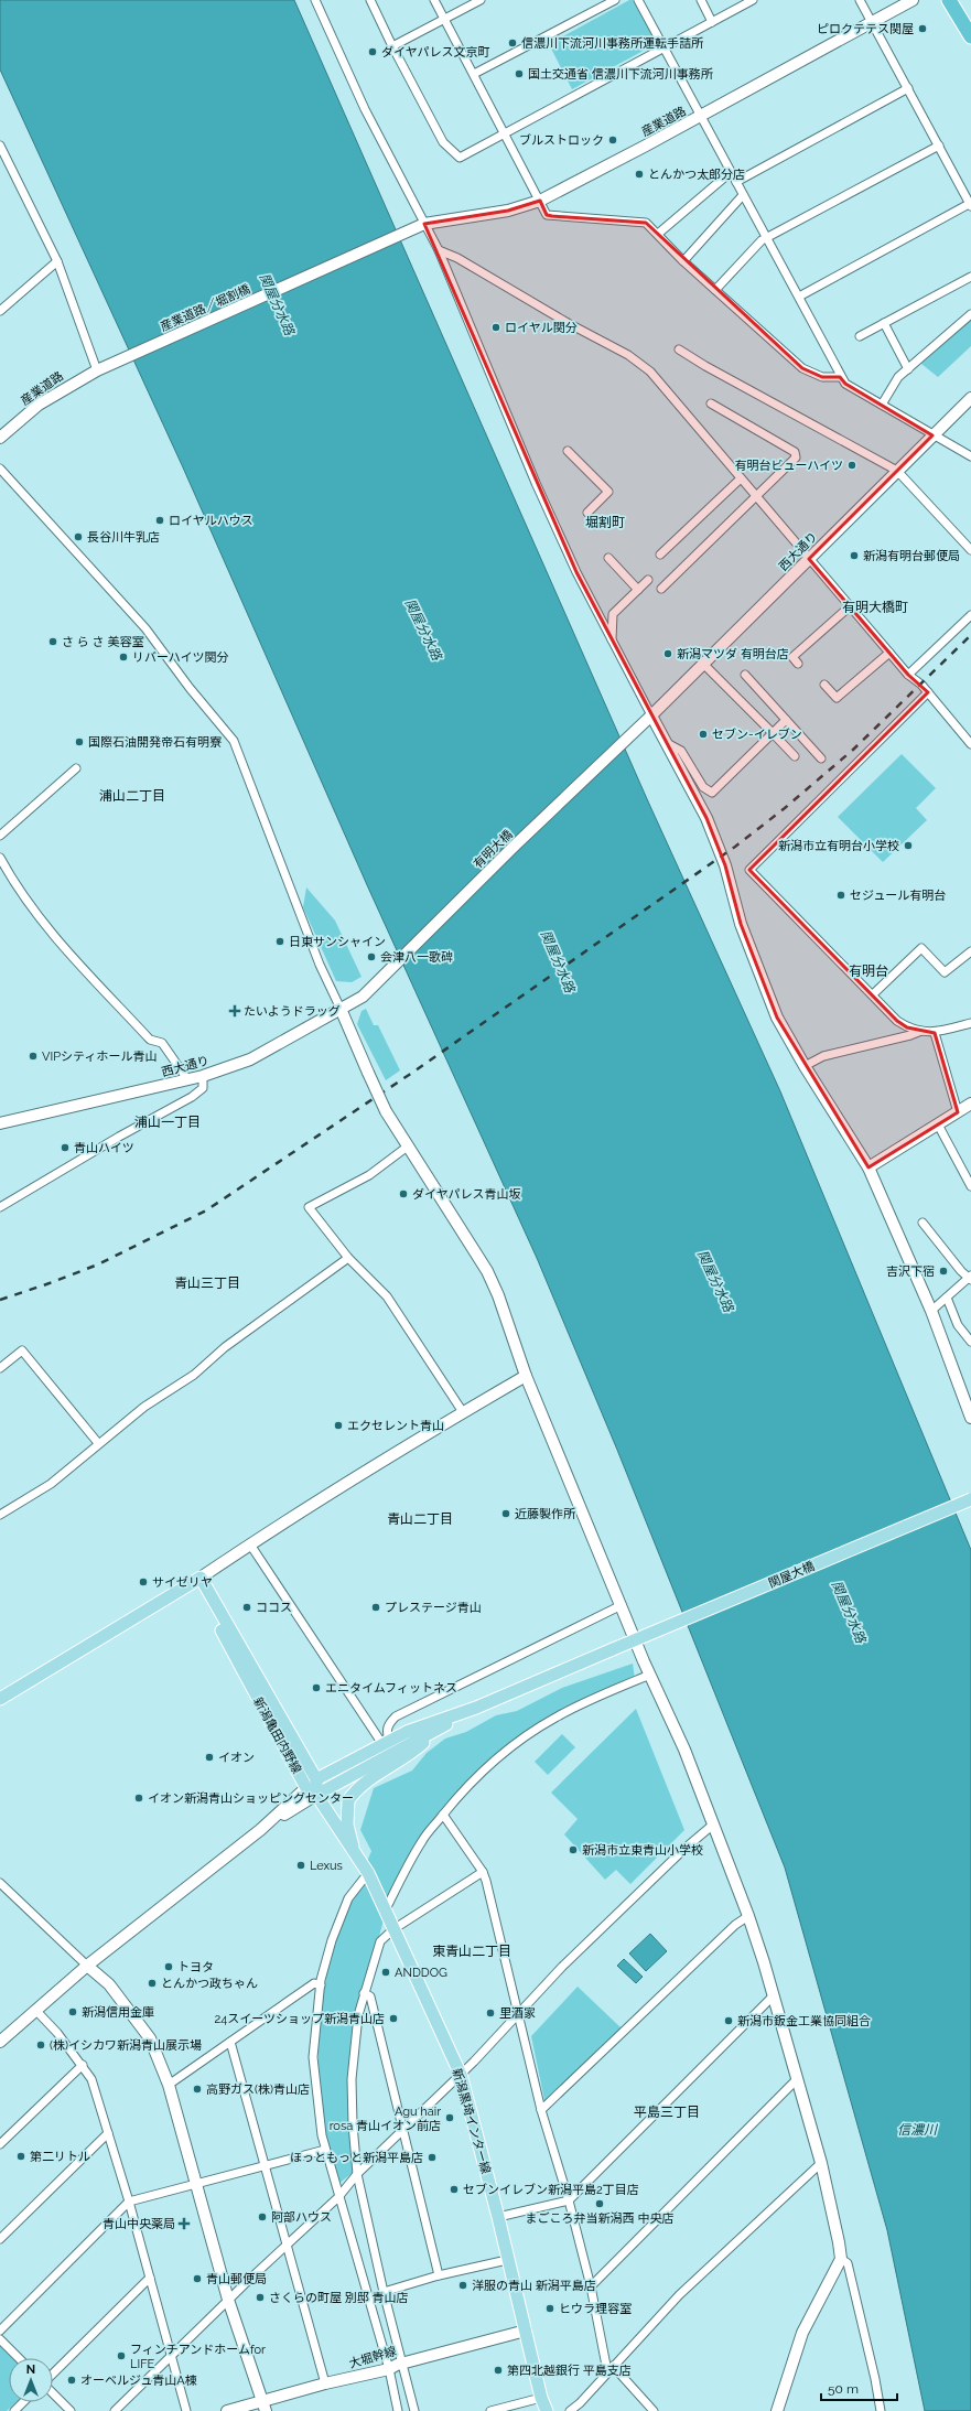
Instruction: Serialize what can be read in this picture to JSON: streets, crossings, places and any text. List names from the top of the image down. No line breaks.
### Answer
{"streets":{"main road":["関屋大橋","新潟亀田内野線","新潟黒埼インター線"],"street":["産業道路","産業道路／堀割橋","西大通り","有明大橋","大堀幹線"]},"crossings":[["産業道路","産業道路／堀割橋"],["西大通り","有明大橋"],["関屋大橋","新潟亀田内野線"],["新潟亀田内野線","新潟黒埼インター線"],["新潟黒埼インター線","大堀幹線"]],"districts":["堀割町","有明大橋町","浦山二丁目","有明台","浦山一丁目","青山三丁目","青山二丁目","東青山二丁目","平島三丁目"],"water":["関屋分水路","信濃川"],"places":{"other":["ピロクテテス関屋","信濃川下流河川事務所運転手詰所","ダイヤパレス文京町","国土交通省 信濃川下流河川事務所","ブルストロック","とんかつ太郎分店","ロイヤル関分","有明台ビューハイツ","ロイヤルハウス","長谷川牛乳店","新潟有明台郵便局","さ ら さ 美容室","新潟マツダ 有明台店","リバーハイツ関分","セブン-イレブン","国際石油開発帝石有明寮","新潟市立有明台小学校","セジュール有明台","日東サンシャイン","会津八一歌碑","VIPシティホール青山","青山ハイツ","ダイヤパレス青山坂","吉沢下宿","エクセレント青山","近藤製作所","サイゼリヤ","ココス","プレステージ青山","エニタイムフィットネス","イオン","イオン新潟青山ショッピングセンター","新潟市立東青山小学校","Lexus","トヨタ","ANDDOG","とんかつ政ちゃん","新潟信用金庫","里酒家","24スイーツショップ新潟青山店","新潟市鈑金工業協同組合","(株)イシカワ新潟青山展示場","高野ガス(株)青山店","Agu hair rosa 青山イオン前店","第二リトル","ほっともっと新潟平島店","セブンイレブン新潟平島2丁目店","まごころ弁当新潟西 中央店","阿部ハウス","青山郵便局","洋服の青山 新潟平島店","さくらの町屋 別邸 青山店","ヒウラ理容室","フィンチアンドホームfor LIFE","第四北越銀行 平島支店","オーベルジュ青山A棟"],"health":["たいようドラッグ","青山中央薬局"]},"scale_bar":"50 m","north":"top"}
